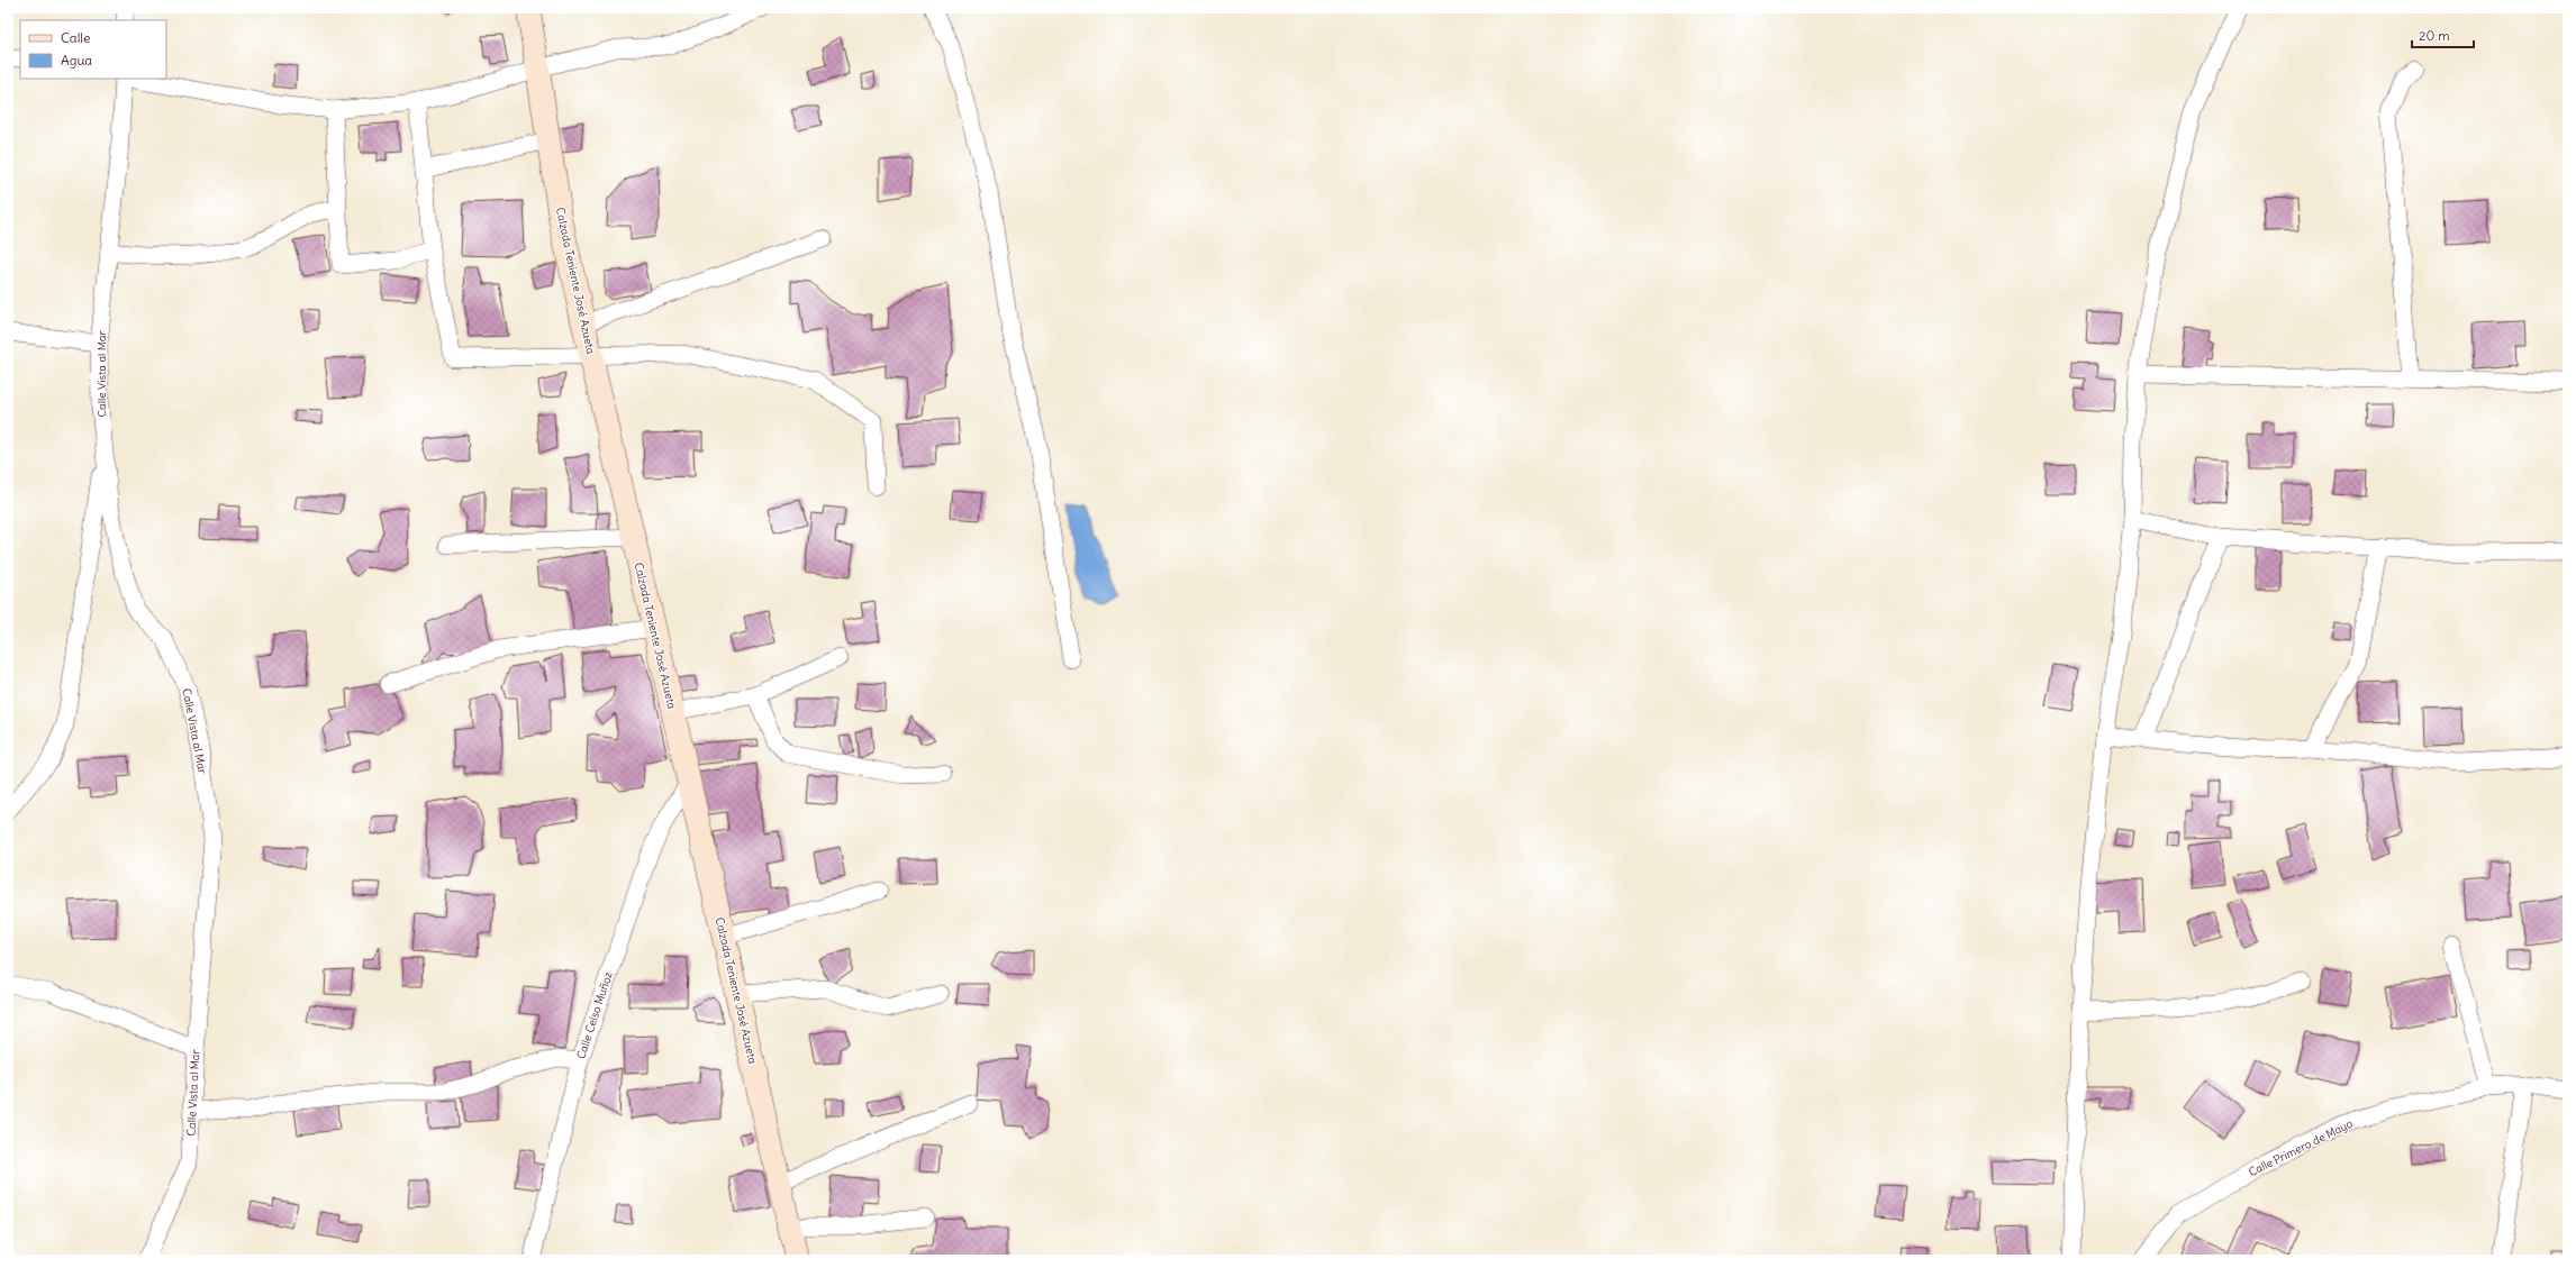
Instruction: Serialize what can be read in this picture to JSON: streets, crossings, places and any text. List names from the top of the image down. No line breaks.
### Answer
{"streets":{"main road":["Calzada Teniente José Azueta"],"street":["Calle Vista al Mar","Calle Celso Muñoz","Calle Primero de Mayo"]},"crossings":[["Calzada Teniente José Azueta","Calle Celso Muñoz"]],"legend":["Calle","Agua"],"scale_bar":"20 m"}
